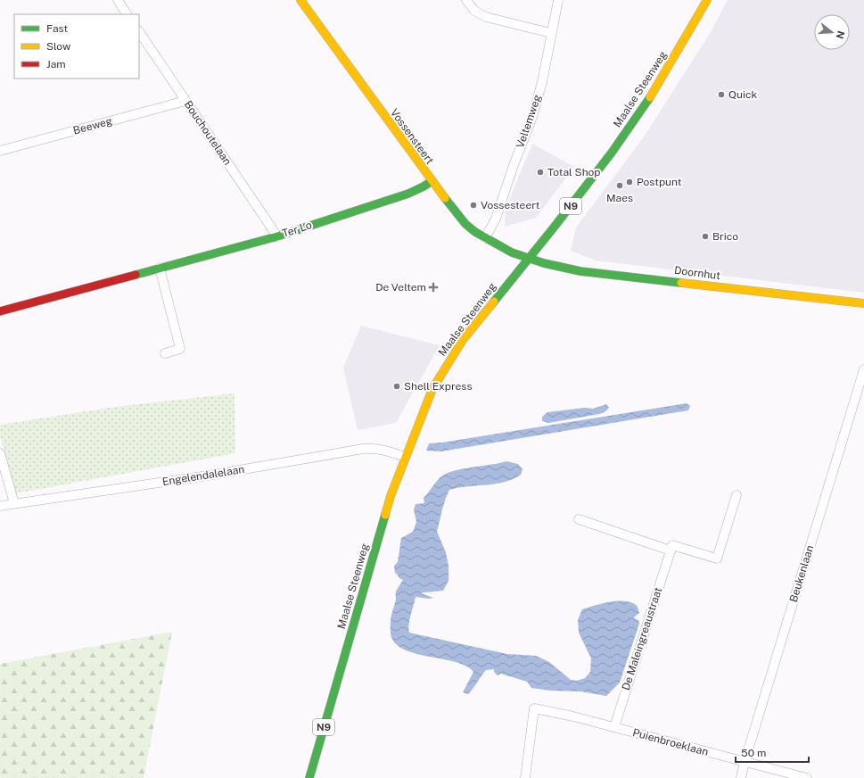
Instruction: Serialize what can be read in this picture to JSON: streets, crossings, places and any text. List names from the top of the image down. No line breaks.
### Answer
{"streets":{"street":["Maalse Steenweg","Veltemweg","Beeweg","Bouchoutelaan","Vossensteert","N9","Ter Lo","Doornhut","Engelendalelaan","Beukenlaan","De Maleingreaustraat","Puienbroeklaan"]},"crossings":[["Maalse Steenweg","Vossensteert"],["Maalse Steenweg","Doornhut"],["Maalse Steenweg","Engelendalelaan"],["Veltemweg","Vossensteert"],["Beeweg","Bouchoutelaan"],["Bouchoutelaan","Ter Lo"],["Vossensteert","Ter Lo"],["Vossensteert","Doornhut"],["Beukenlaan","Puienbroeklaan"],["De Maleingreaustraat","Puienbroeklaan"]],"places":{"other":["Quick","Total Shop","Postpunt","Maes","Vossesteert","Brico","Shell Express"],"health":["De Veltem"]},"legend":["Fast","Slow","Jam"],"scale_bar":"50 m","north":"right"}
